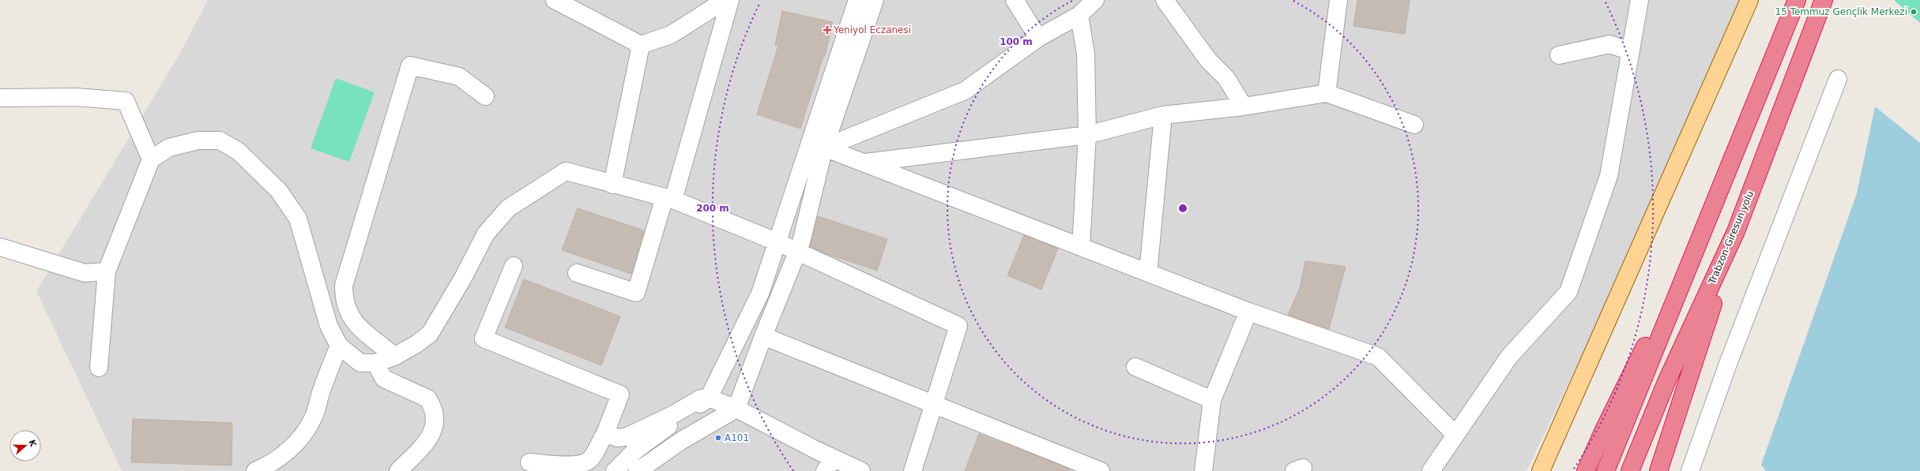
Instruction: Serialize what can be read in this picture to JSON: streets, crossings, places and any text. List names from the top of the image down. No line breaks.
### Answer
{"streets":{"highway":["Trabzon-Giresun yolu"]},"places":{"other":["15 Temmuz Gençlik Merkezi","A101"],"health":["Yeniyol Eczanesi"]},"north":"right","rings":["100 m","200 m"]}
